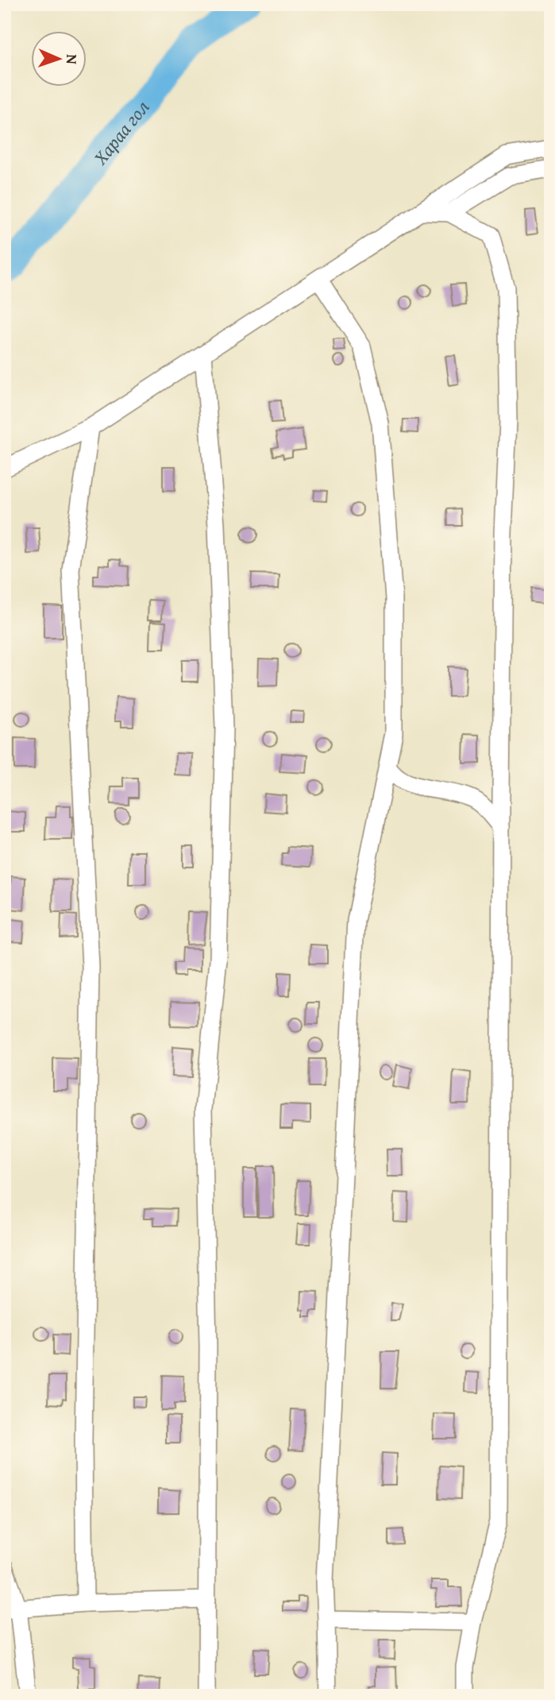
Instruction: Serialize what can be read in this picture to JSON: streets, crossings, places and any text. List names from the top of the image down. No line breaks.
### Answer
{"water":["Хараа гол"],"north":"right"}
